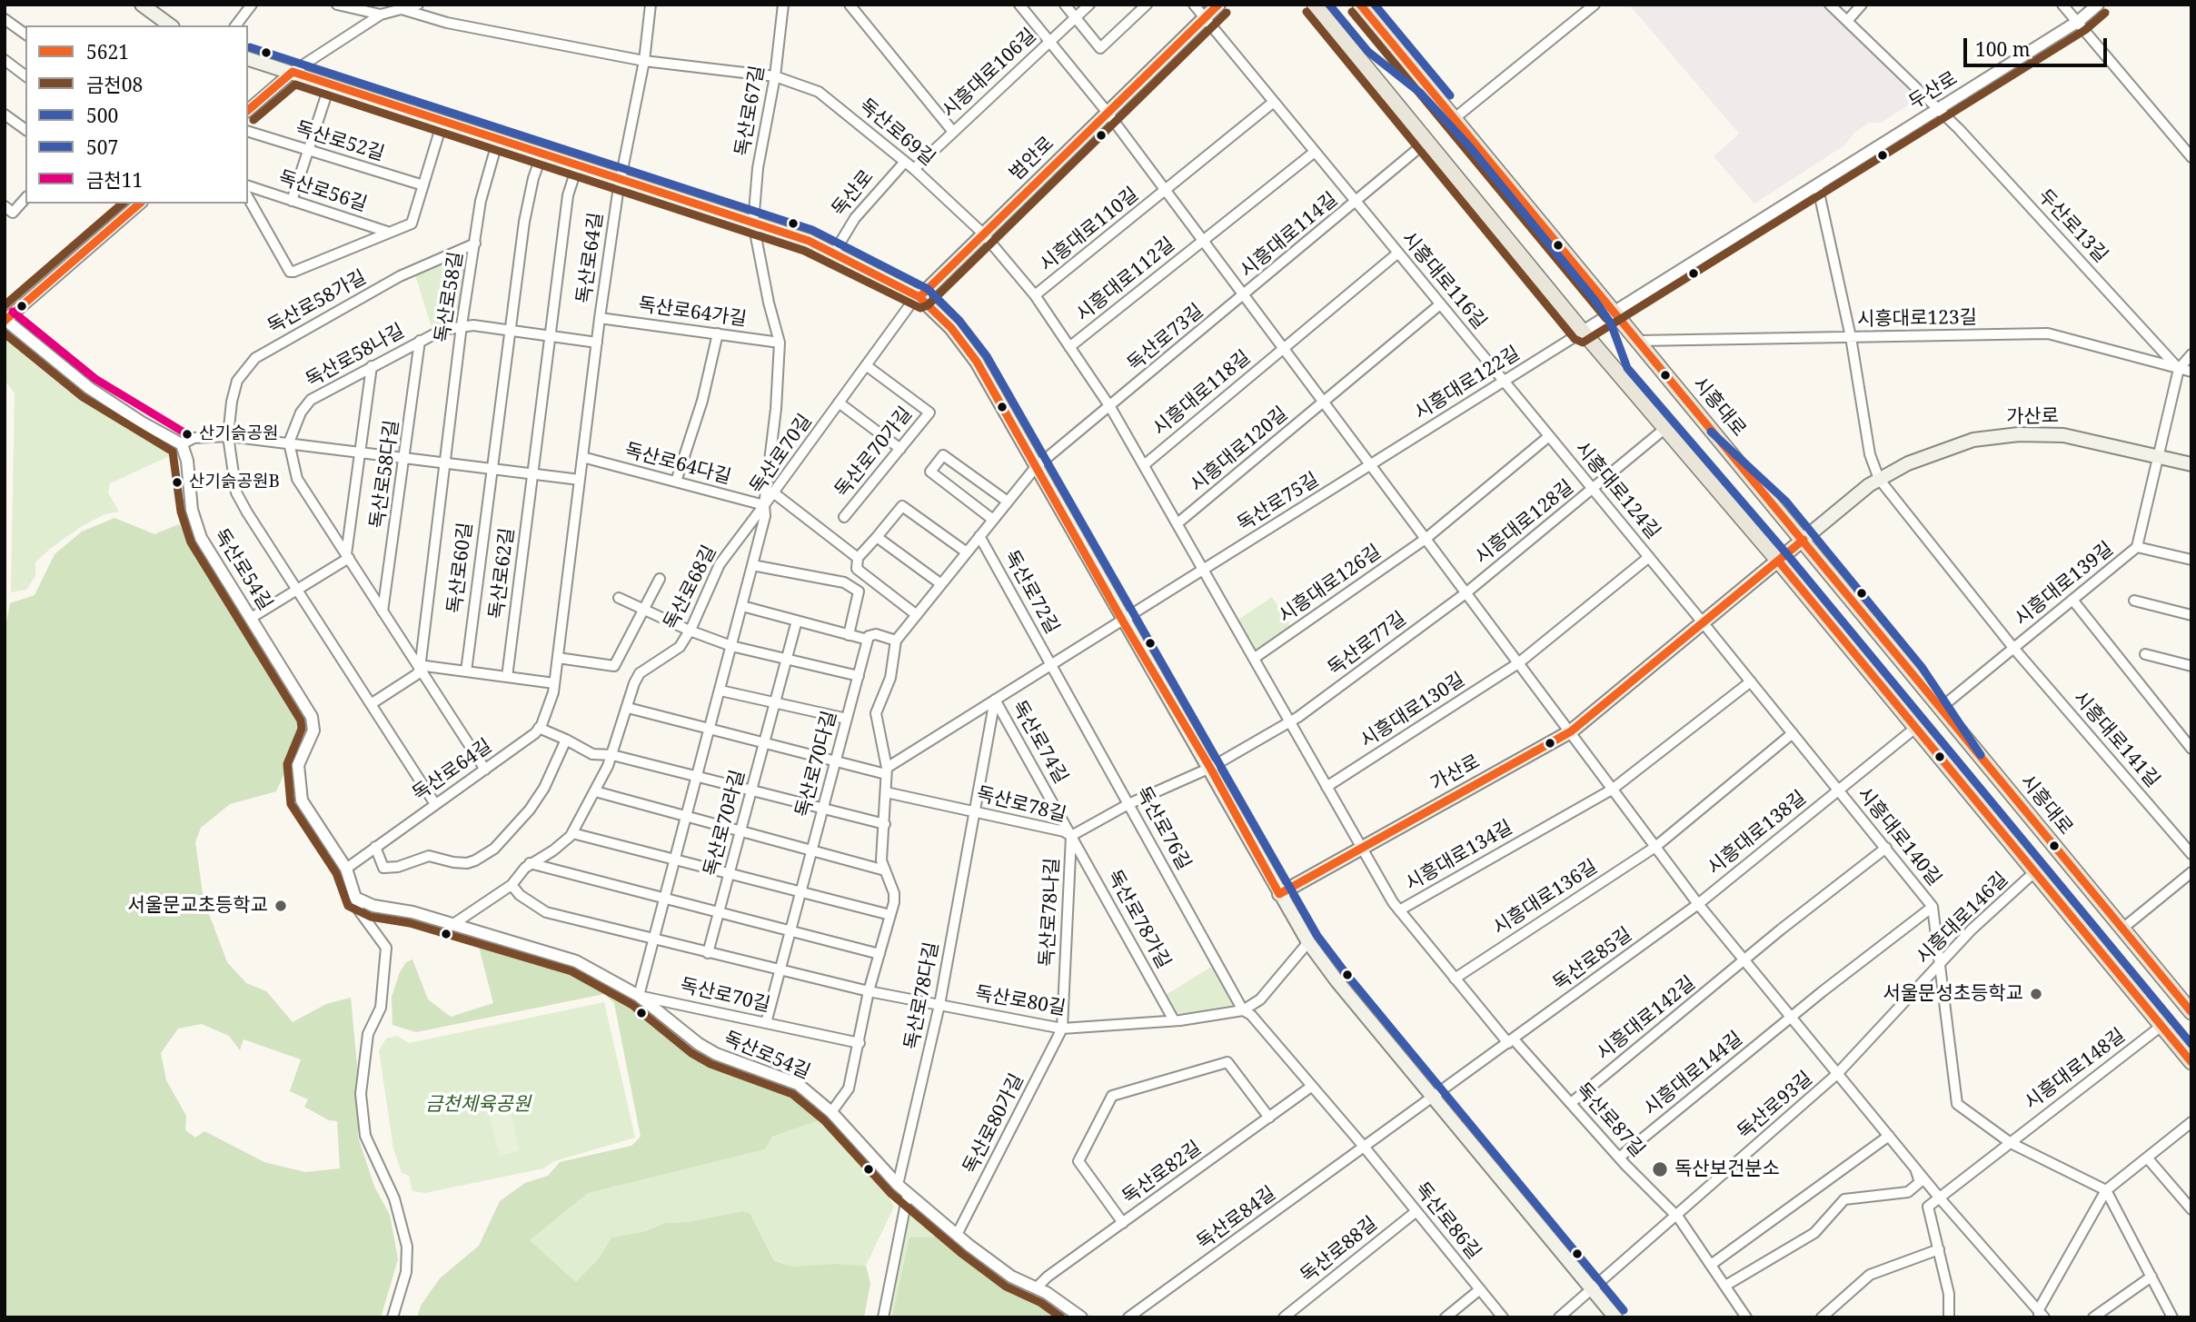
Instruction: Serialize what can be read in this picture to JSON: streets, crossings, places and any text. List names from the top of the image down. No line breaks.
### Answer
{"streets":{"main road":["범안로","시흥대로","가산로"],"street":["시흥대로106길","두산로","독산로67길","독산로69길","독산로52길","독산로56길","독산로","두산로13길","시흥대로110길","시흥대로114길","독산로64길","시흥대로112길","시흥대로116길","독산로58길","독산로58가길","독산로64가길","시흥대로123길","독산로73길","독산로58나길","시흥대로122길","시흥대로118길","시흥대로120길","독산로70가길","독산로70길","독산로64다길","독산로58다길","시흥대로124길","독산로75길","시흥대로128길","독산로60길","독산로54길","독산로62길","시흥대로126길","시흥대로139길","독산로68길","독산로72길","독산로77길","시흥대로130길","시흥대로141길","독산로74길","독산로70다길","독산로78길","독산로70라길","독산로76길","시흥대로138길","시흥대로140길","시흥대로134길","시흥대로136길","독산로78나길","시흥대로146길","독산로78가길","독산로85길","독산로78다길","독산로80길","시흥대로142길","시흥대로148길","시흥대로144길","독산로93길","독산로87길","독산로80가길","독산로82길","독산로84길","독산로86길","독산로88길"]},"crossings":[["시흥대로106길","독산로69길"],["두산로","두산로13길"],["두산로","시흥대로122길"],["두산로","시흥대로"],["독산로67길","독산로69길"],["독산로69길","범안로"],["독산로69길","독산로"],["독산로69길","독산로64길"],["독산로52길","독산로56길"],["범안로","독산로70길"],["두산로13길","시흥대로123길"],["두산로13길","시흥대로139길"],["시흥대로110길","시흥대로114길"],["시흥대로110길","시흥대로112길"],["시흥대로114길","시흥대로112길"],["시흥대로114길","시흥대로116길"],["시흥대로114길","독산로73길"],["독산로64길","독산로58가길"],["독산로64길","독산로64가길"],["독산로64길","독산로64다길"],["독산로64길","독산로54길"],["시흥대로112길","독산로73길"],["시흥대로116길","시흥대로122길"],["시흥대로116길","시흥대로118길"],["시흥대로116길","시흥대로120길"],["시흥대로116길","시흥대로124길"],["독산로58길","독산로58가길"],["독산로58길","독산로58나길"],["시흥대로123길","시흥대로"],["시흥대로123길","시흥대로139길"],["독산로58나길","독산로58다길"],["시흥대로122길","시흥대로124길"],["시흥대로122길","독산로75길"],["시흥대로","가산로"],["시흥대로","시흥대로139길"],["가산로","시흥대로124길"],["가산로","시흥대로139길"],["독산로70가길","독산로70길"],["독산로70길","독산로64다길"],["독산로70길","독산로54길"],["독산로70길","독산로68길"],["독산로70길","독산로70다길"],["독산로70길","독산로70라길"],["독산로64다길","독산로68길"],["시흥대로124길","시흥대로128길"],["시흥대로124길","시흥대로126길"],["시흥대로124길","시흥대로130길"],["독산로75길","독산로74길"],["시흥대로128길","독산로77길"],["독산로54길","독산로68길"],["독산로54길","독산로78다길"],["독산로54길","독산로80가길"],["독산로54길","독산로82길"],["시흥대로139길","시흥대로141길"],["독산로72길","독산로74길"],["독산로72길","독산로76길"],["독산로77길","독산로78길"],["독산로74길","독산로78길"],["독산로74길","독산로76길"],["독산로74길","독산로78나길"],["독산로74길","독산로78가길"],["독산로74길","독산로78다길"],["독산로78길","독산로76길"],["독산로78길","독산로78나길"],["독산로78길","독산로78가길"],["독산로78길","독산로78다길"],["독산로76길","독산로80길"],["시흥대로138길","시흥대로140길"],["시흥대로138길","독산로85길"],["시흥대로140길","시흥대로146길"],["시흥대로140길","시흥대로142길"],["시흥대로140길","시흥대로148길"],["시흥대로140길","시흥대로144길"],["시흥대로134길","시흥대로136길"],["독산로78나길","독산로78가길"],["독산로78나길","독산로80길"],["독산로78나길","독산로80가길"],["시흥대로146길","독산로93길"],["독산로78가길","독산로80길"],["독산로85길","독산로87길"],["독산로85길","독산로84길"],["독산로78다길","독산로80길"],["독산로80길","독산로80가길"],["시흥대로142길","독산로87길"],["시흥대로144길","독산로87길"],["독산로93길","독산로87길"],["독산로84길","독산로86길"],["독산로86길","독산로88길"]],"parks":["금천체육공원"],"places":["산기슭공원","산기슭공원B","서울문교초등학교","서울문성초등학교","독산보건분소"],"lines":["transit line 5621","transit line 500","transit line 금천08","transit line 507","transit line 금천11"],"legend":["5621","금천08","500","507","금천11"],"scale_bar":"100 m"}
